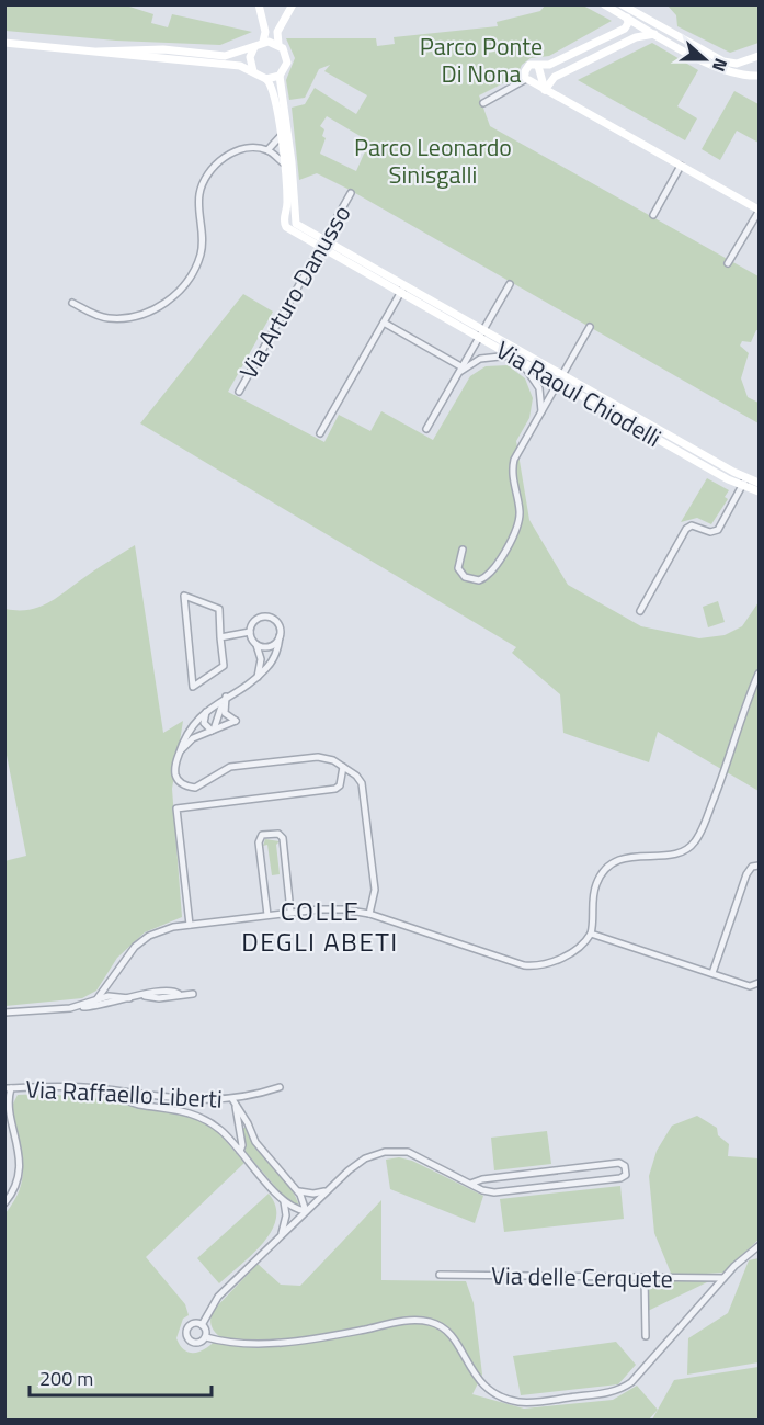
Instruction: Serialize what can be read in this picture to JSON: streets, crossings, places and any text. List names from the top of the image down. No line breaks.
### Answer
{"streets":{"main road":["Via Raoul Chiodelli"],"street":["Via Arturo Danusso","Via Raffaello Liberti","Via delle Cerquete"]},"crossings":[["Via Arturo Danusso","Via Raoul Chiodelli"]],"districts":["COLLE DEGLI ABETI"],"parks":["Parco Ponte Di Nona","Parco Leonardo Sinisgalli"],"scale_bar":"200 m","north":"right"}
